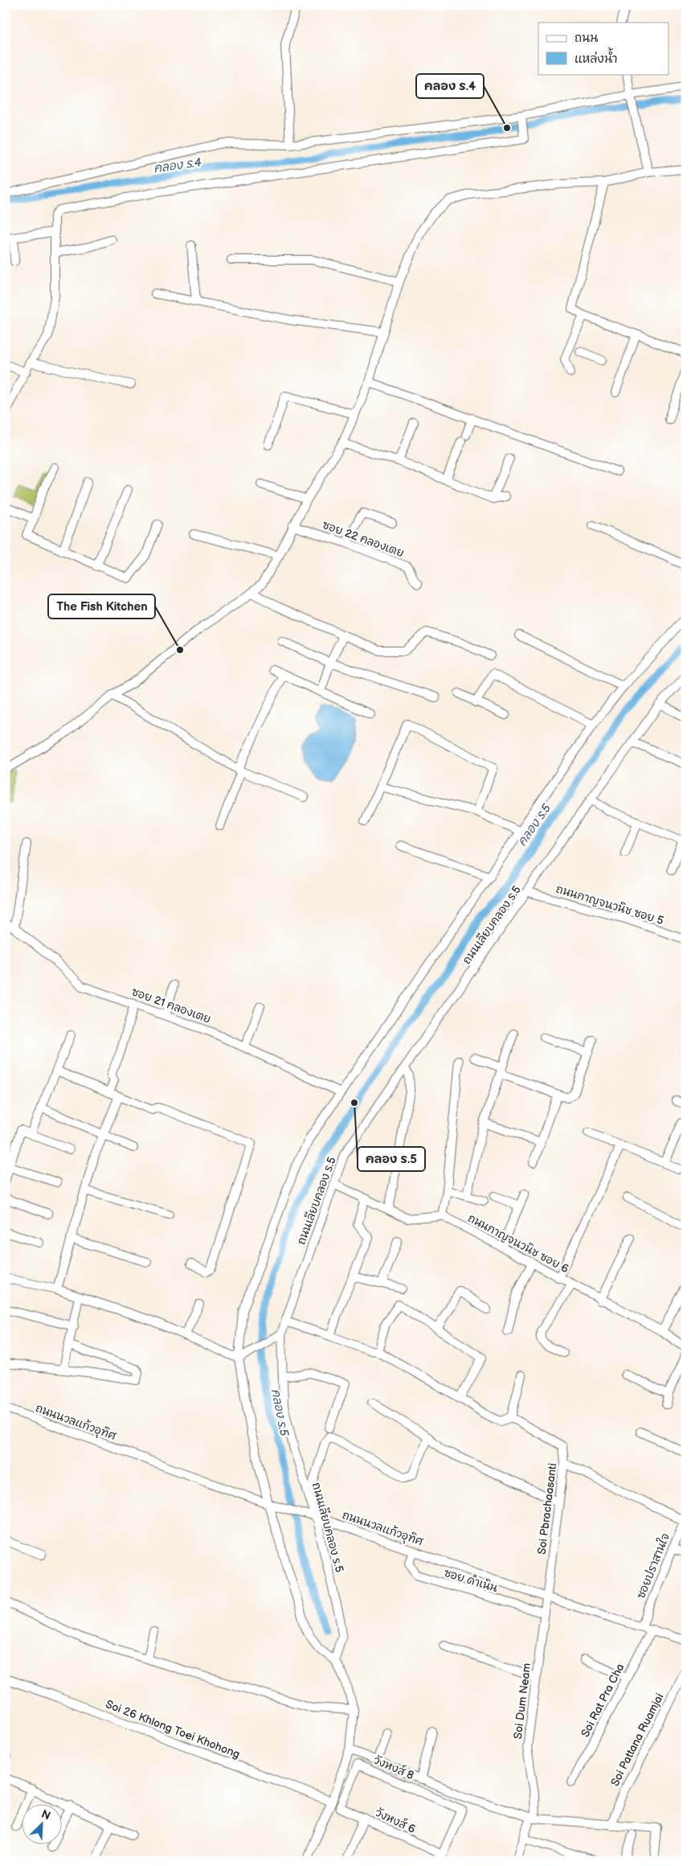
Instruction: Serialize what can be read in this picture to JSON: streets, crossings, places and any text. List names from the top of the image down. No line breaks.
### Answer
{"streets":{"street":["ซอย 22 คลองเตย","ถนนกาญจนวนิช ซอย 5","ถนนเลียบคลอง ร.5","ซอย 21 คลองเตย","ถนนกาญจนวนิช ซอย 6","ถนนนวลแก้วอุทิศ","Soi Pbrachaasanti","ซอยปราสานใจ","ซอย ดำเนิน","Soi Rat Pra Cha","Soi Dum Neam","Soi 26 Khlong Toei Khohong","Soi Pattana Ruamjai","วังหงส์ 8","วังหงส์ 6"]},"crossings":[["ถนนกาญจนวนิช ซอย 5","ถนนเลียบคลอง ร.5"],["ถนนเลียบคลอง ร.5","ถนนนวลแก้วอุทิศ"],["ถนนนวลแก้วอุทิศ","ซอยปราสานใจ"],["ถนนนวลแก้วอุทิศ","ซอย ดำเนิน"],["ถนนนวลแก้วอุทิศ","Soi Rat Pra Cha"],["ถนนนวลแก้วอุทิศ","Soi Dum Neam"],["Soi Pbrachaasanti","Soi Dum Neam"],["ซอย ดำเนิน","Soi Dum Neam"],["วังหงส์ 8","วังหงส์ 6"]],"water":["คลอง ร.4","คลอง ร.5"],"places":["คลอง ร.4","The Fish Kitchen","คลอง ร.5"],"legend":["ถนน","แหล่งน้ำ"],"north":"top right"}
